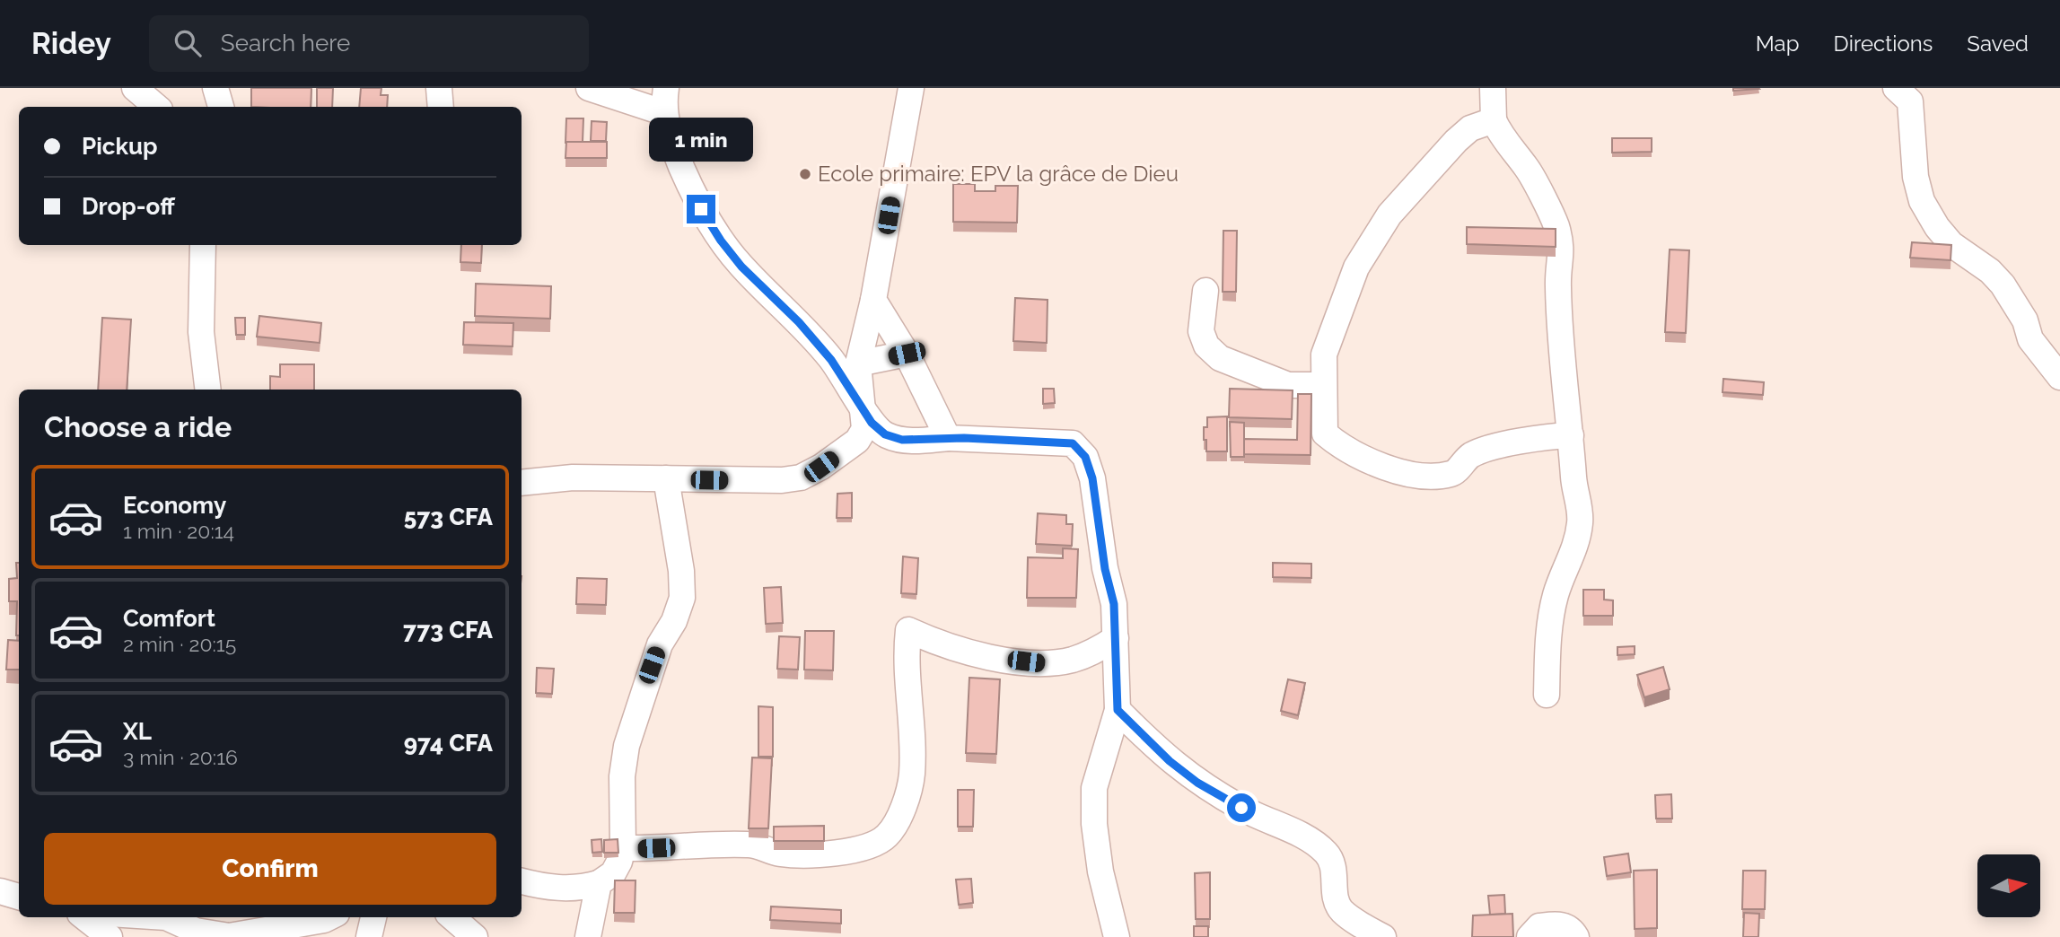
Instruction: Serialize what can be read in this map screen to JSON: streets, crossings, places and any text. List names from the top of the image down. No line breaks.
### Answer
{"places":["Ecole primaire: EPV la grâce de Dieu"],"north":"right","page":{"header":"Ridey","search":"Search here","nav":["Map","Directions","Saved"],"banner":["Pickup","Drop-off"],"bubble":"1 min","heading":"Choose a ride","list":[{"name":"Economy","note":"1 min · 20:14","value":"573 CFA"},{"name":"Comfort","note":"2 min · 20:15","value":"773 CFA"},{"name":"XL","note":"3 min · 20:16","value":"974 CFA"}],"buttons":"Confirm"}}
